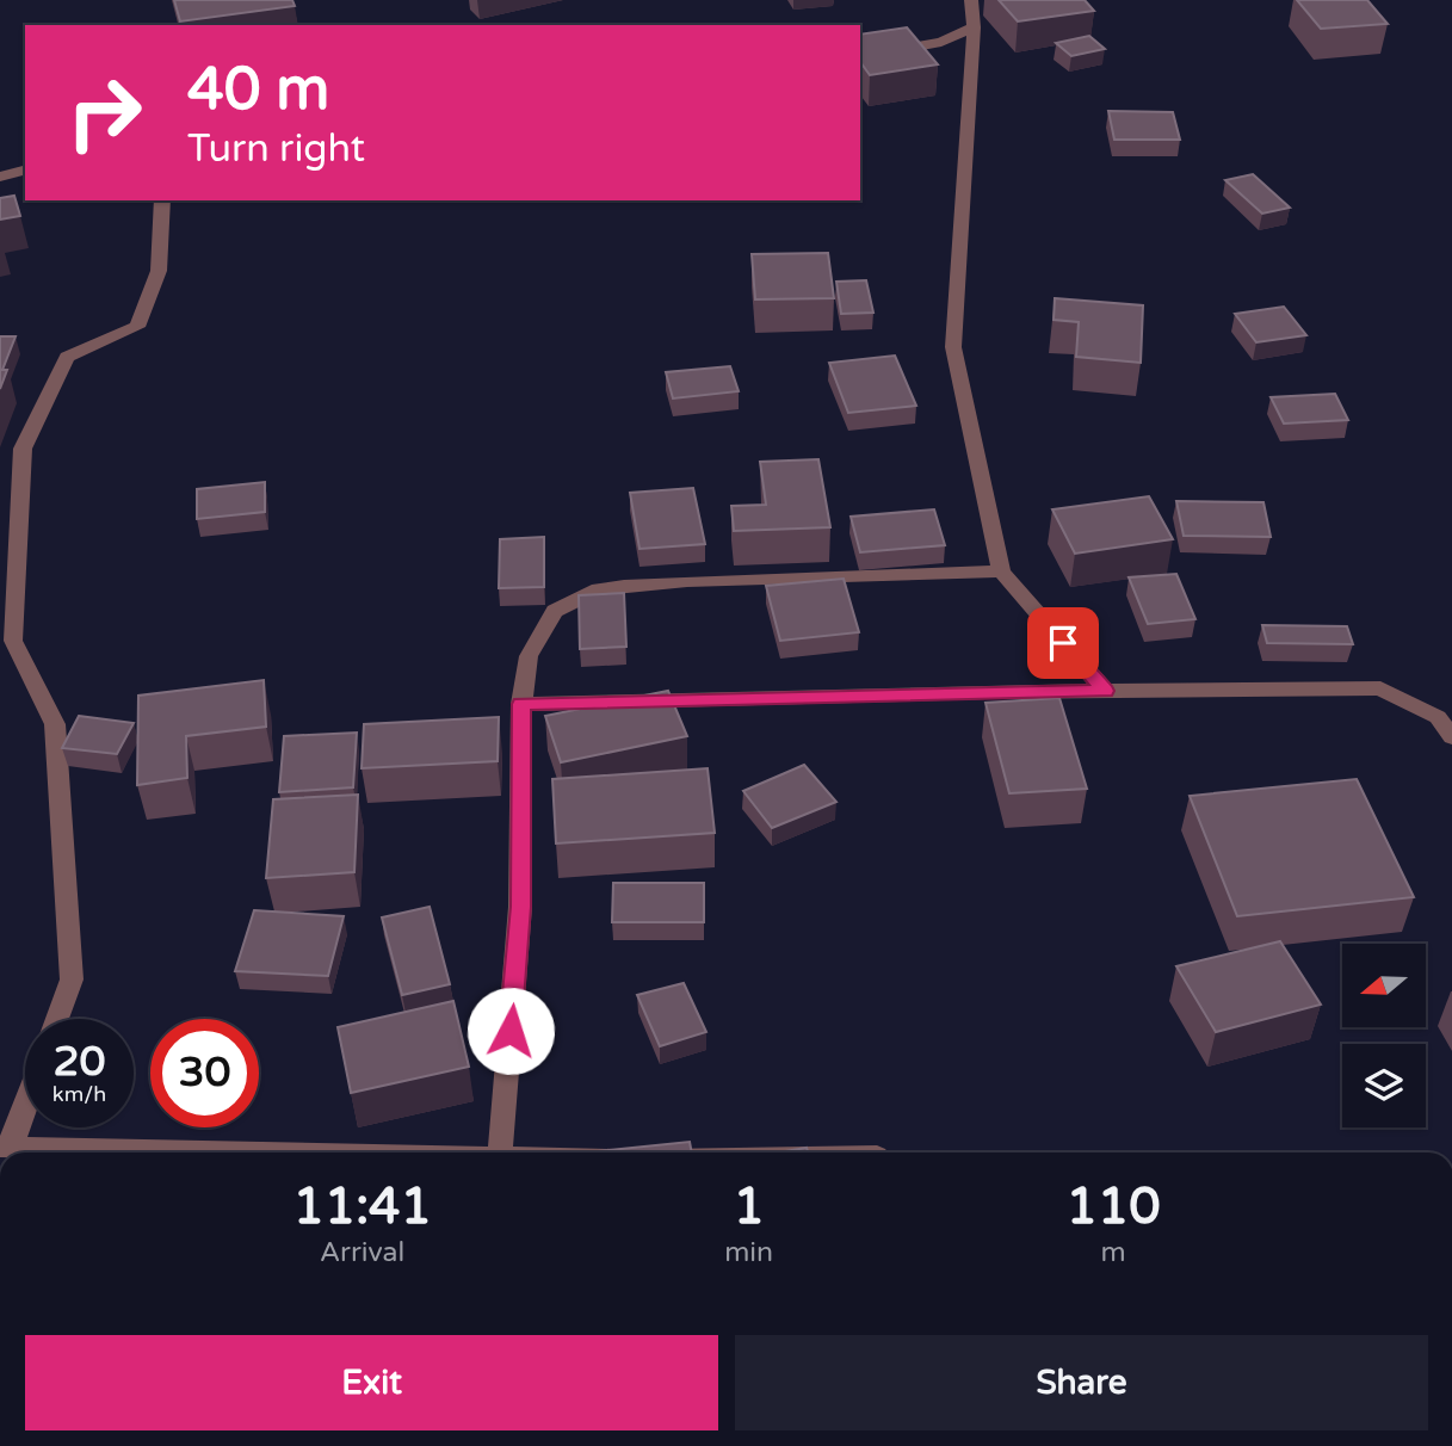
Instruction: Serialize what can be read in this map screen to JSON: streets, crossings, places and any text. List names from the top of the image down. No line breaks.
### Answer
{"north":"left","page":{"turn":["40 m","Turn right"],"speed":"20 km/h","limit":"30","eta":["11:41","Arrival","1","min","110","m"],"buttons":["Exit","Share"]}}
